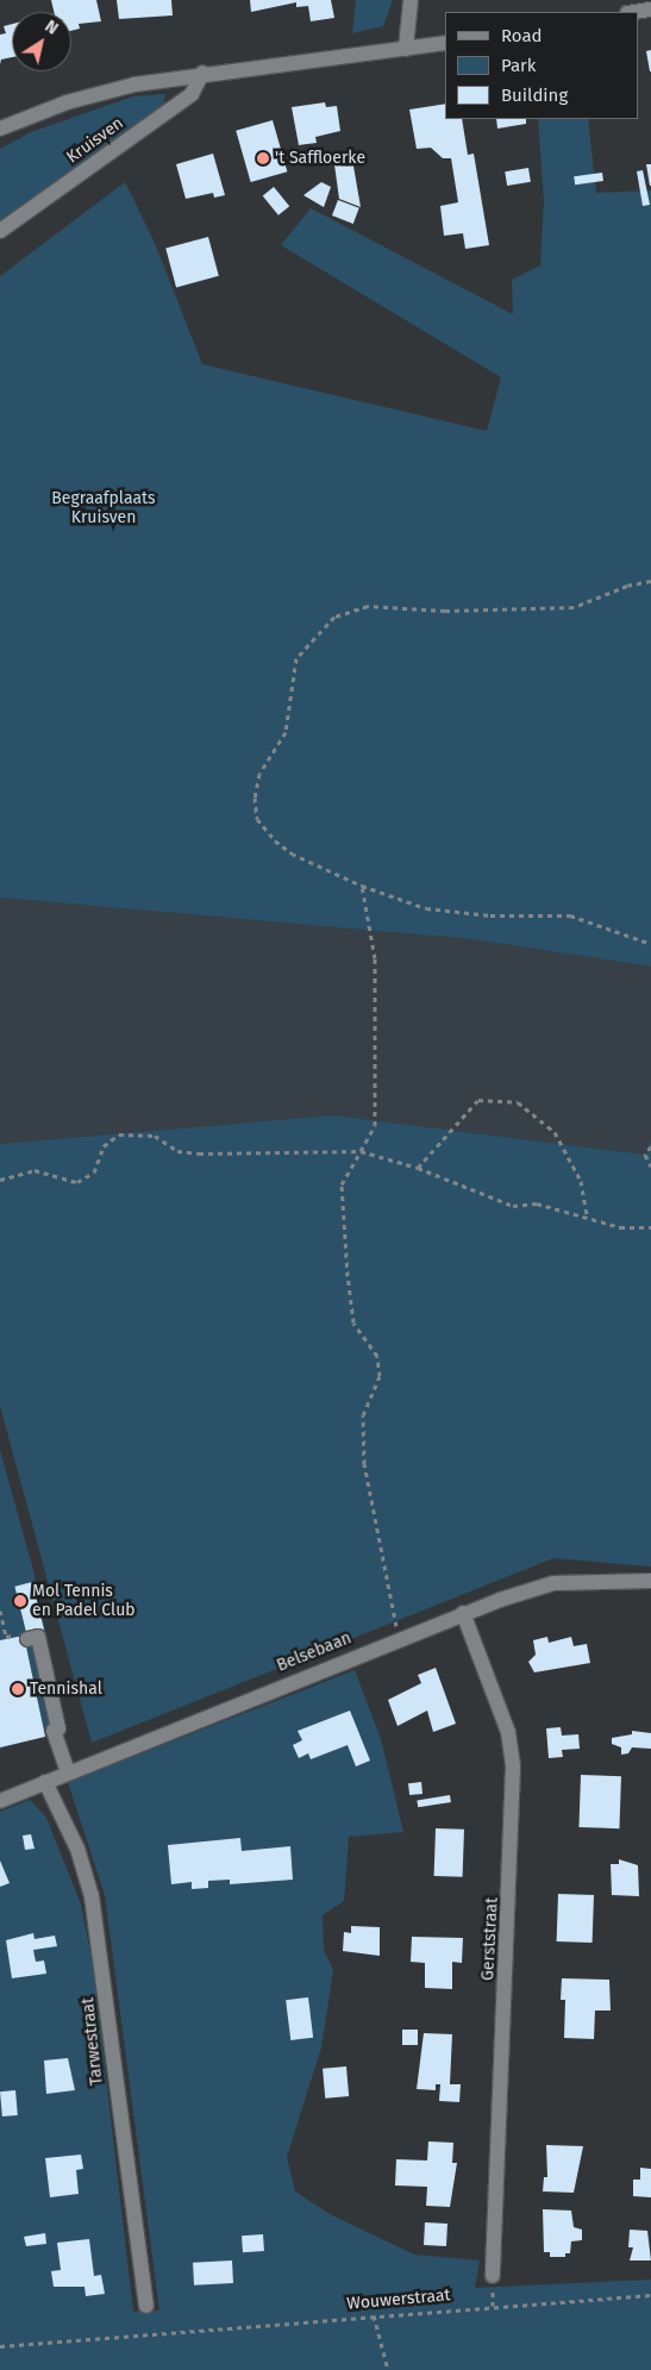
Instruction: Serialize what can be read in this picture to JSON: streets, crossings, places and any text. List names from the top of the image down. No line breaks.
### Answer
{"streets":{"street":["Kruisven","Belsebaan","Gerststraat","Tarwestraat"],"path":["Wouwerstraat"]},"crossings":[["Belsebaan","Gerststraat"],["Belsebaan","Tarwestraat"]],"parks":["Begraafplaats Kruisven"],"places":["'t Saffloerke","Mol Tennis en Padel Club","Tennishal"],"legend":["Road","Park","Building"],"north":"top right"}
